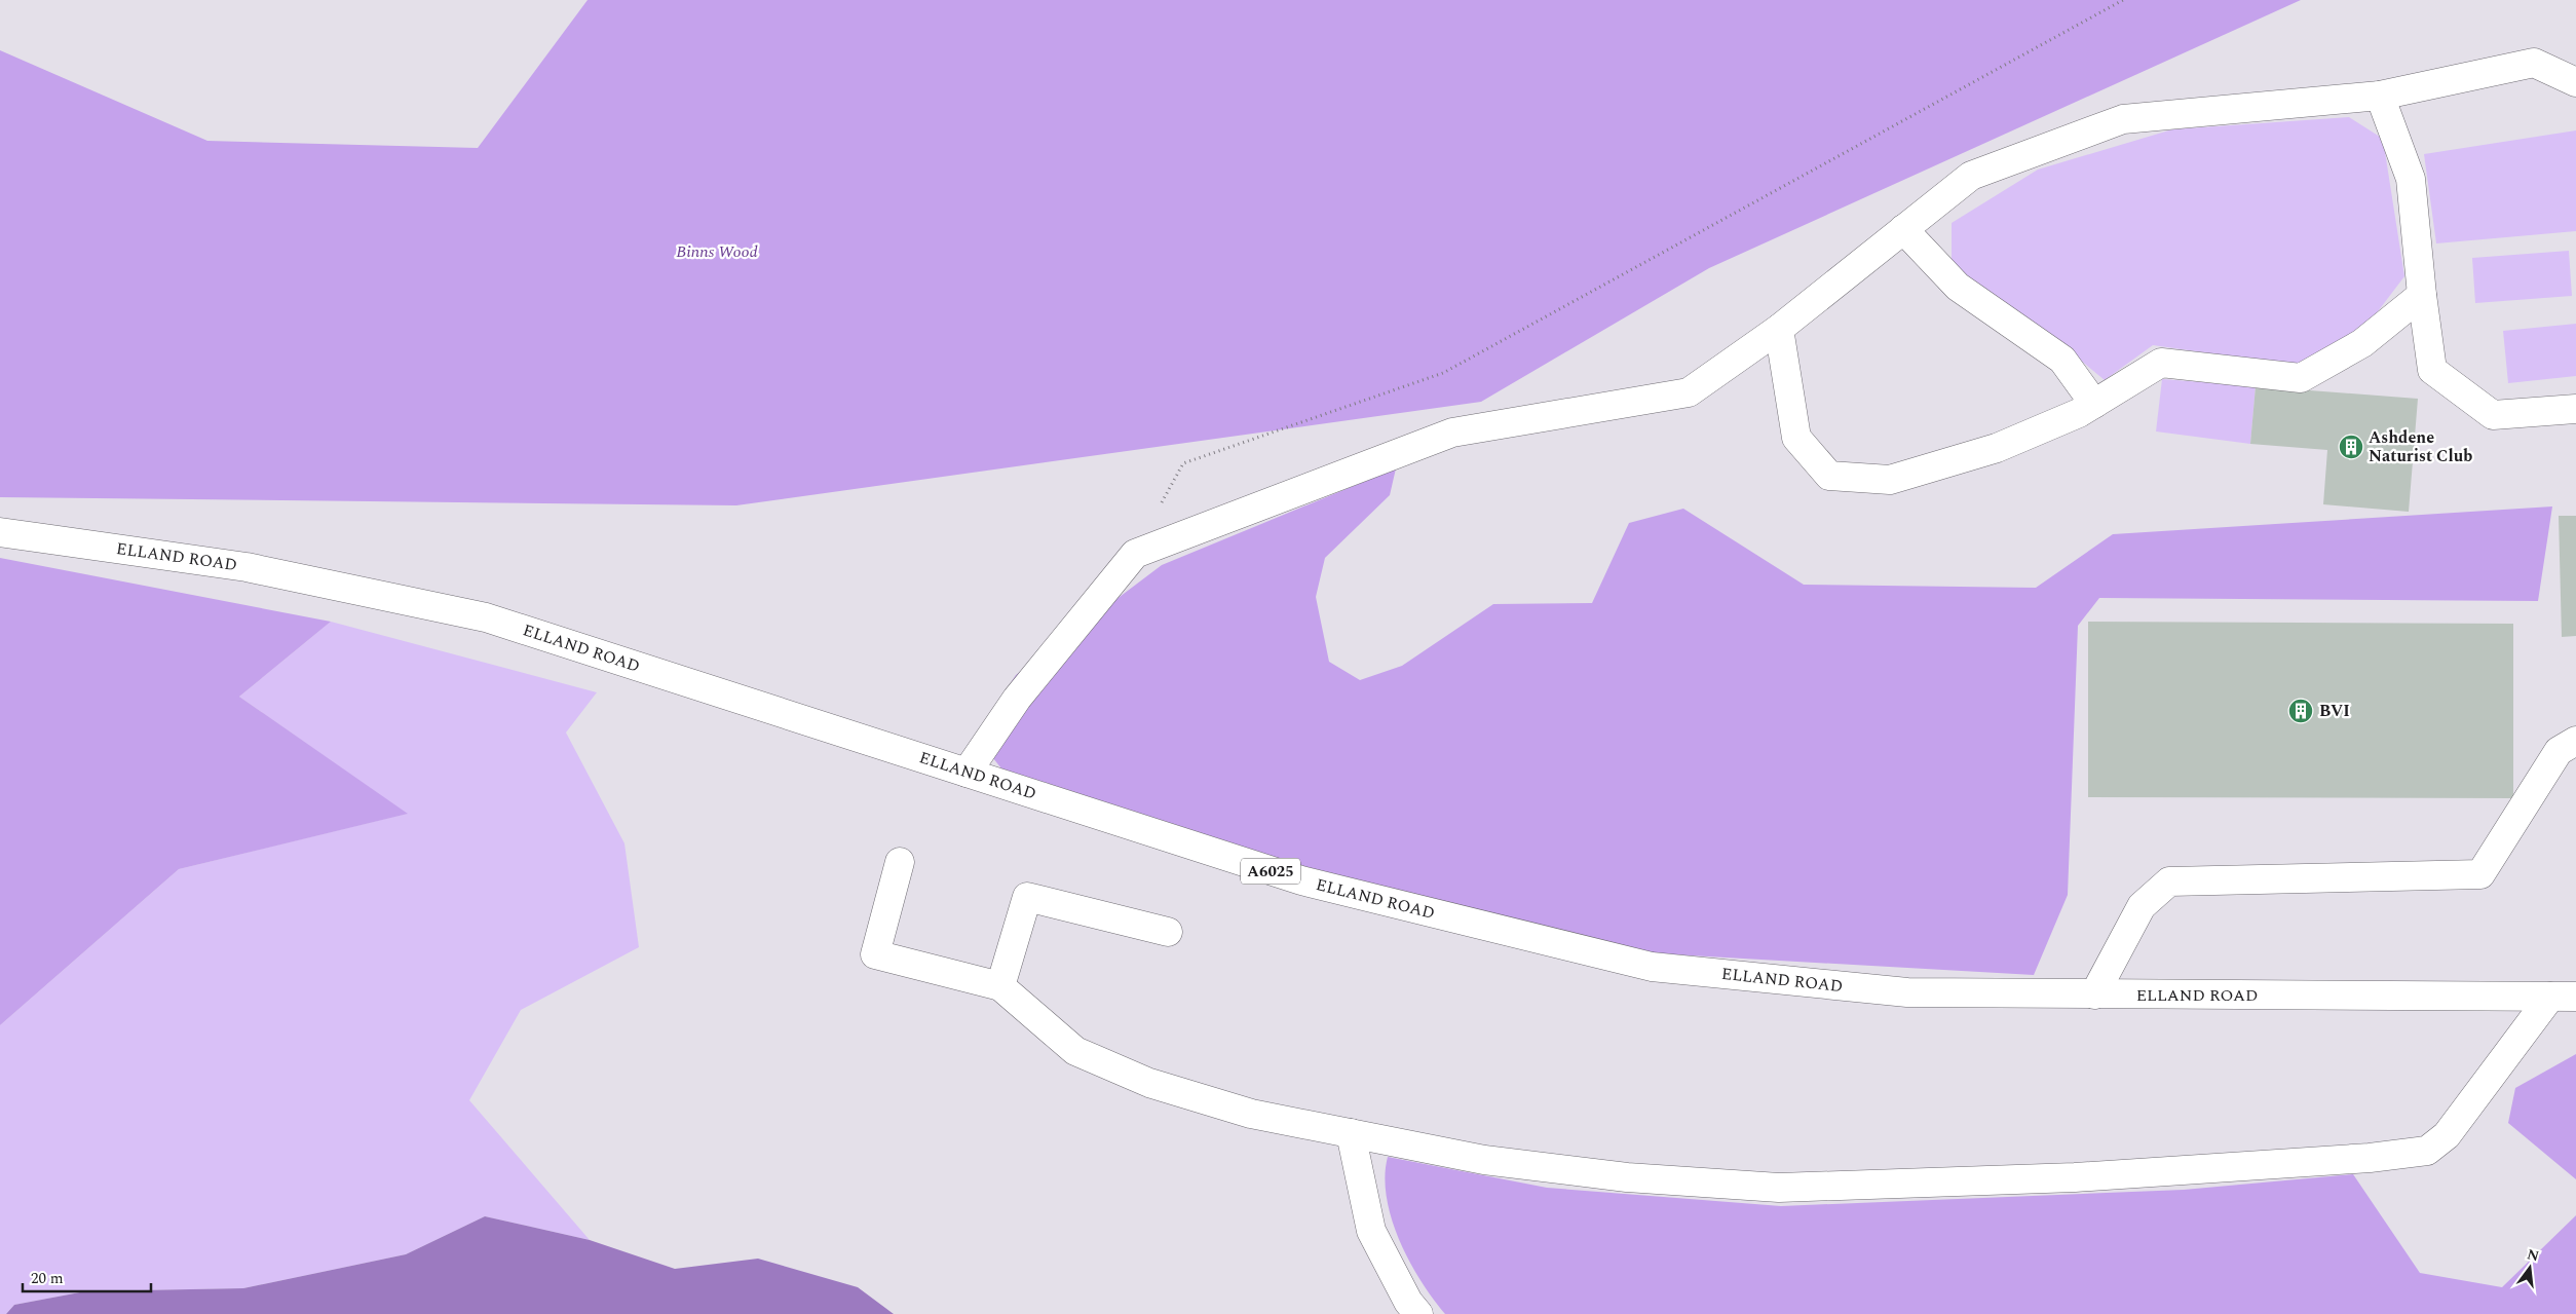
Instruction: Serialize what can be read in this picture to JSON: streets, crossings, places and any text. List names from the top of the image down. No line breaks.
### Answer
{"streets":{"main road":["ELLAND ROAD","A6025"]},"parks":["Binns Wood"],"places":{"building":["Ashdene Naturist Club","BVI"]},"scale_bar":"20 m","north":"top"}
